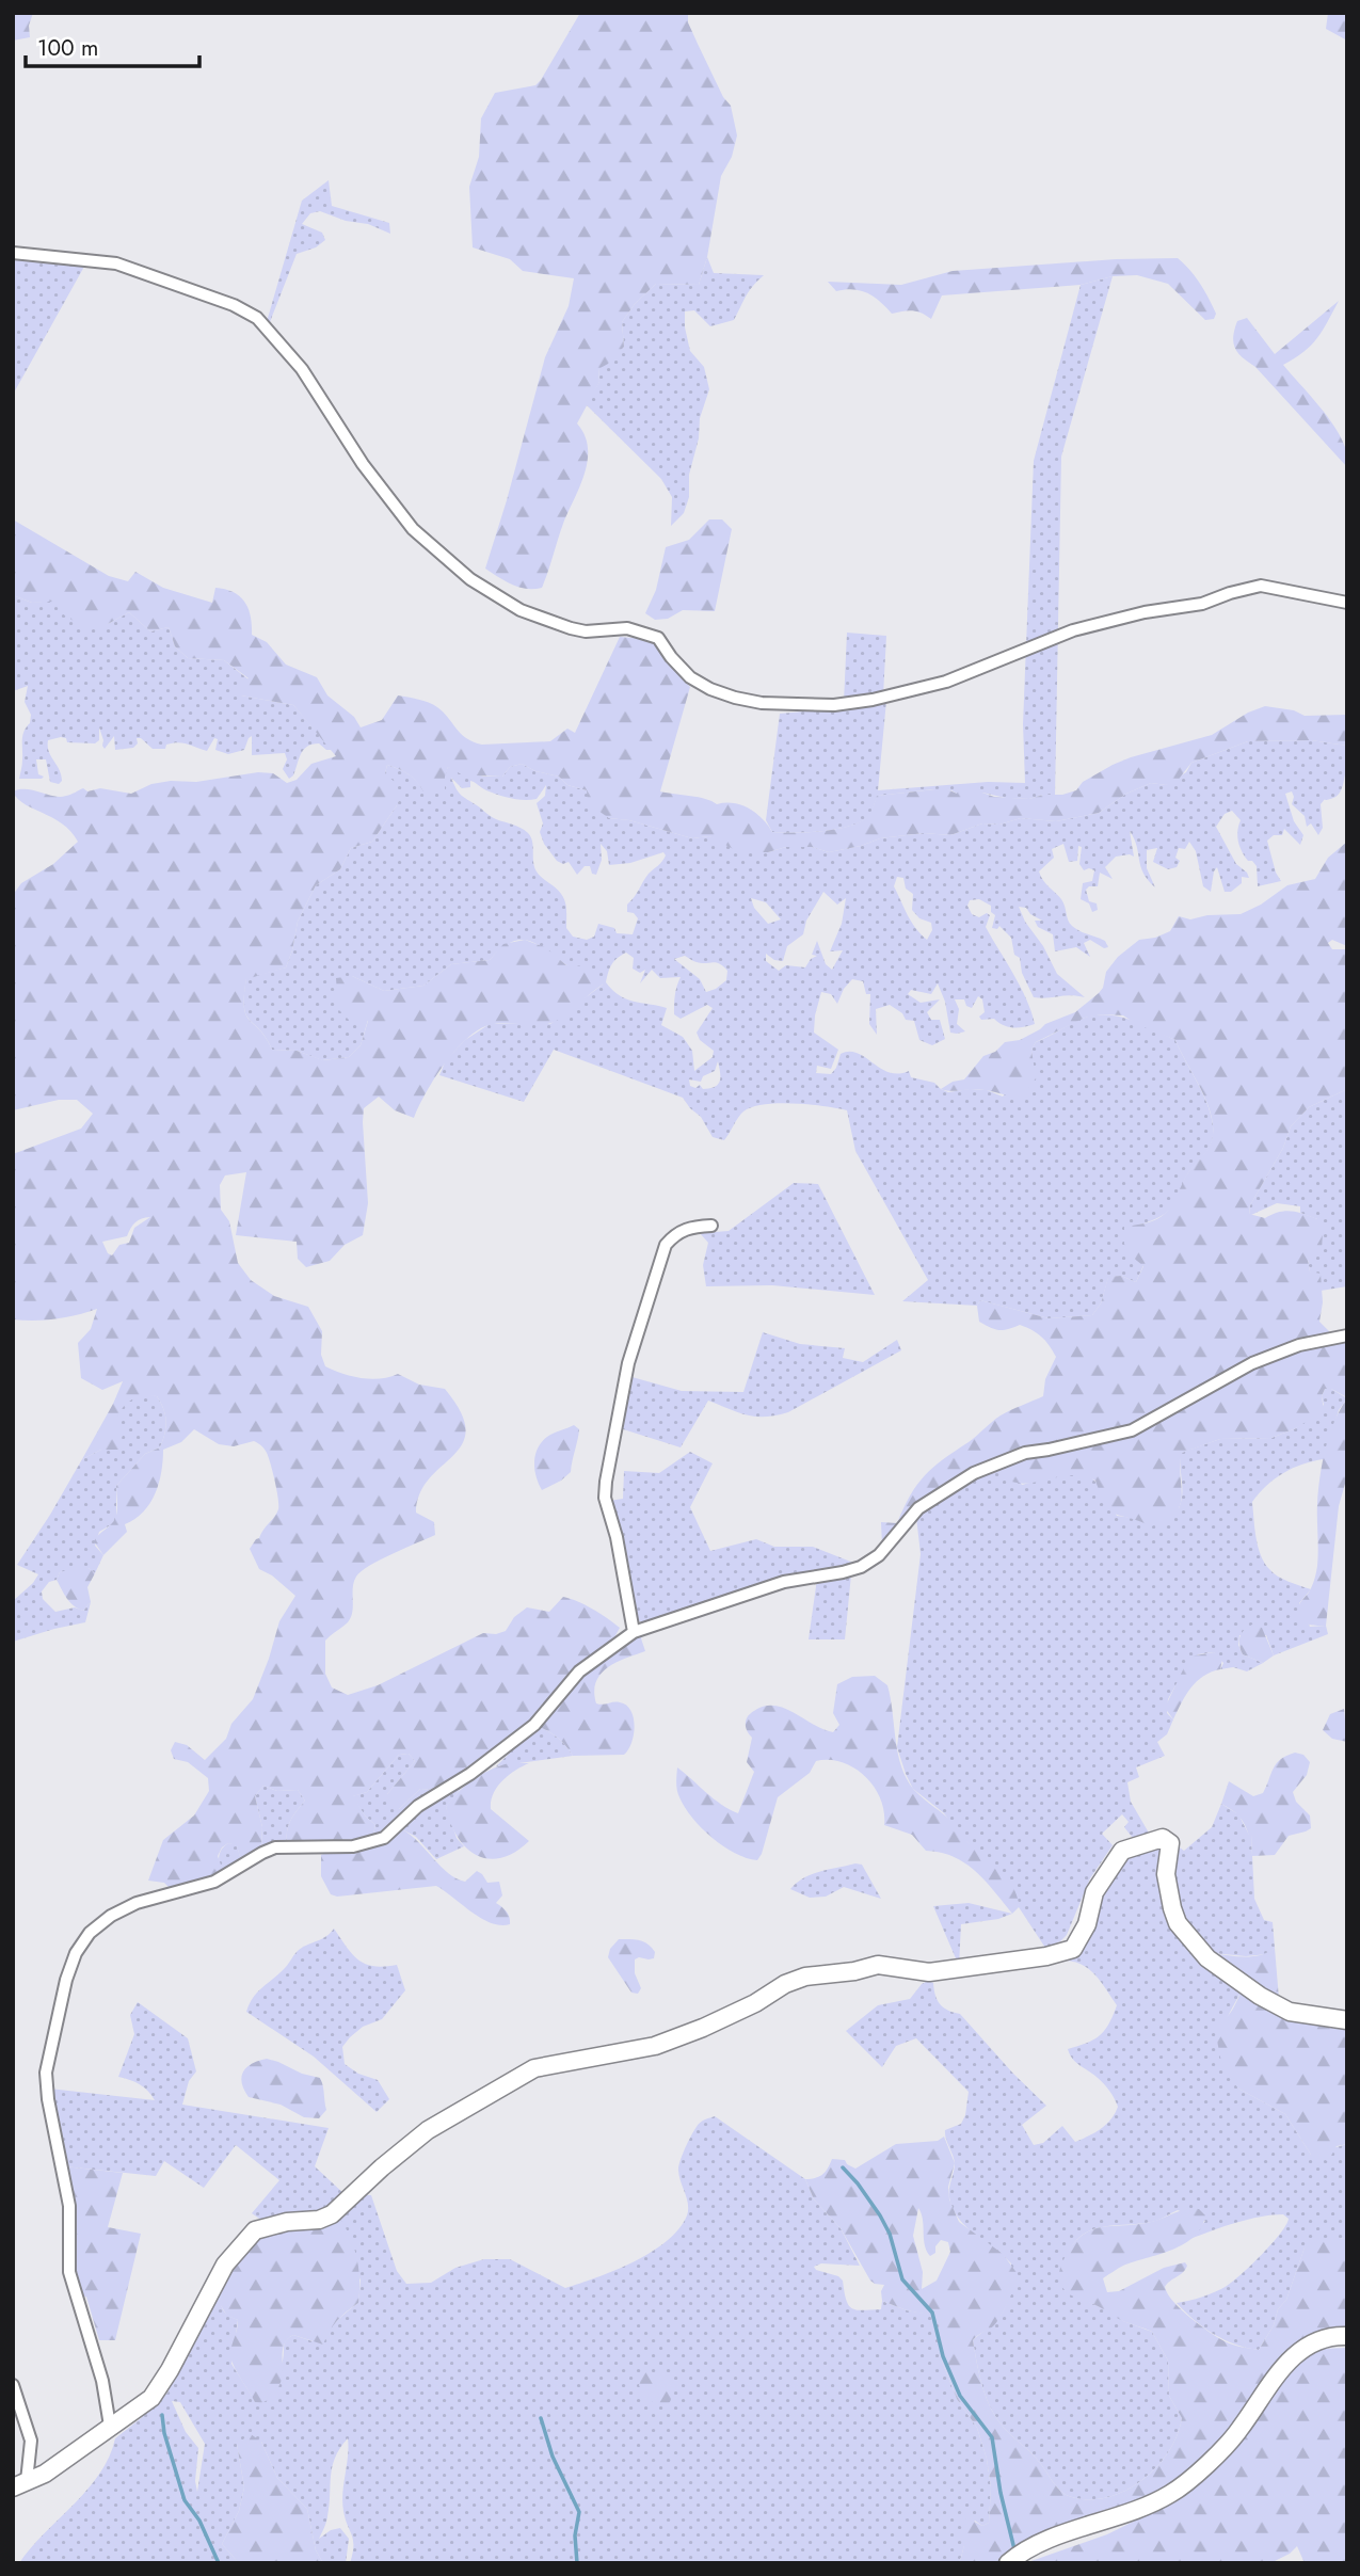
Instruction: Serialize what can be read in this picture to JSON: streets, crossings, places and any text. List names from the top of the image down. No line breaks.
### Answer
{"scale_bar":"100 m"}
